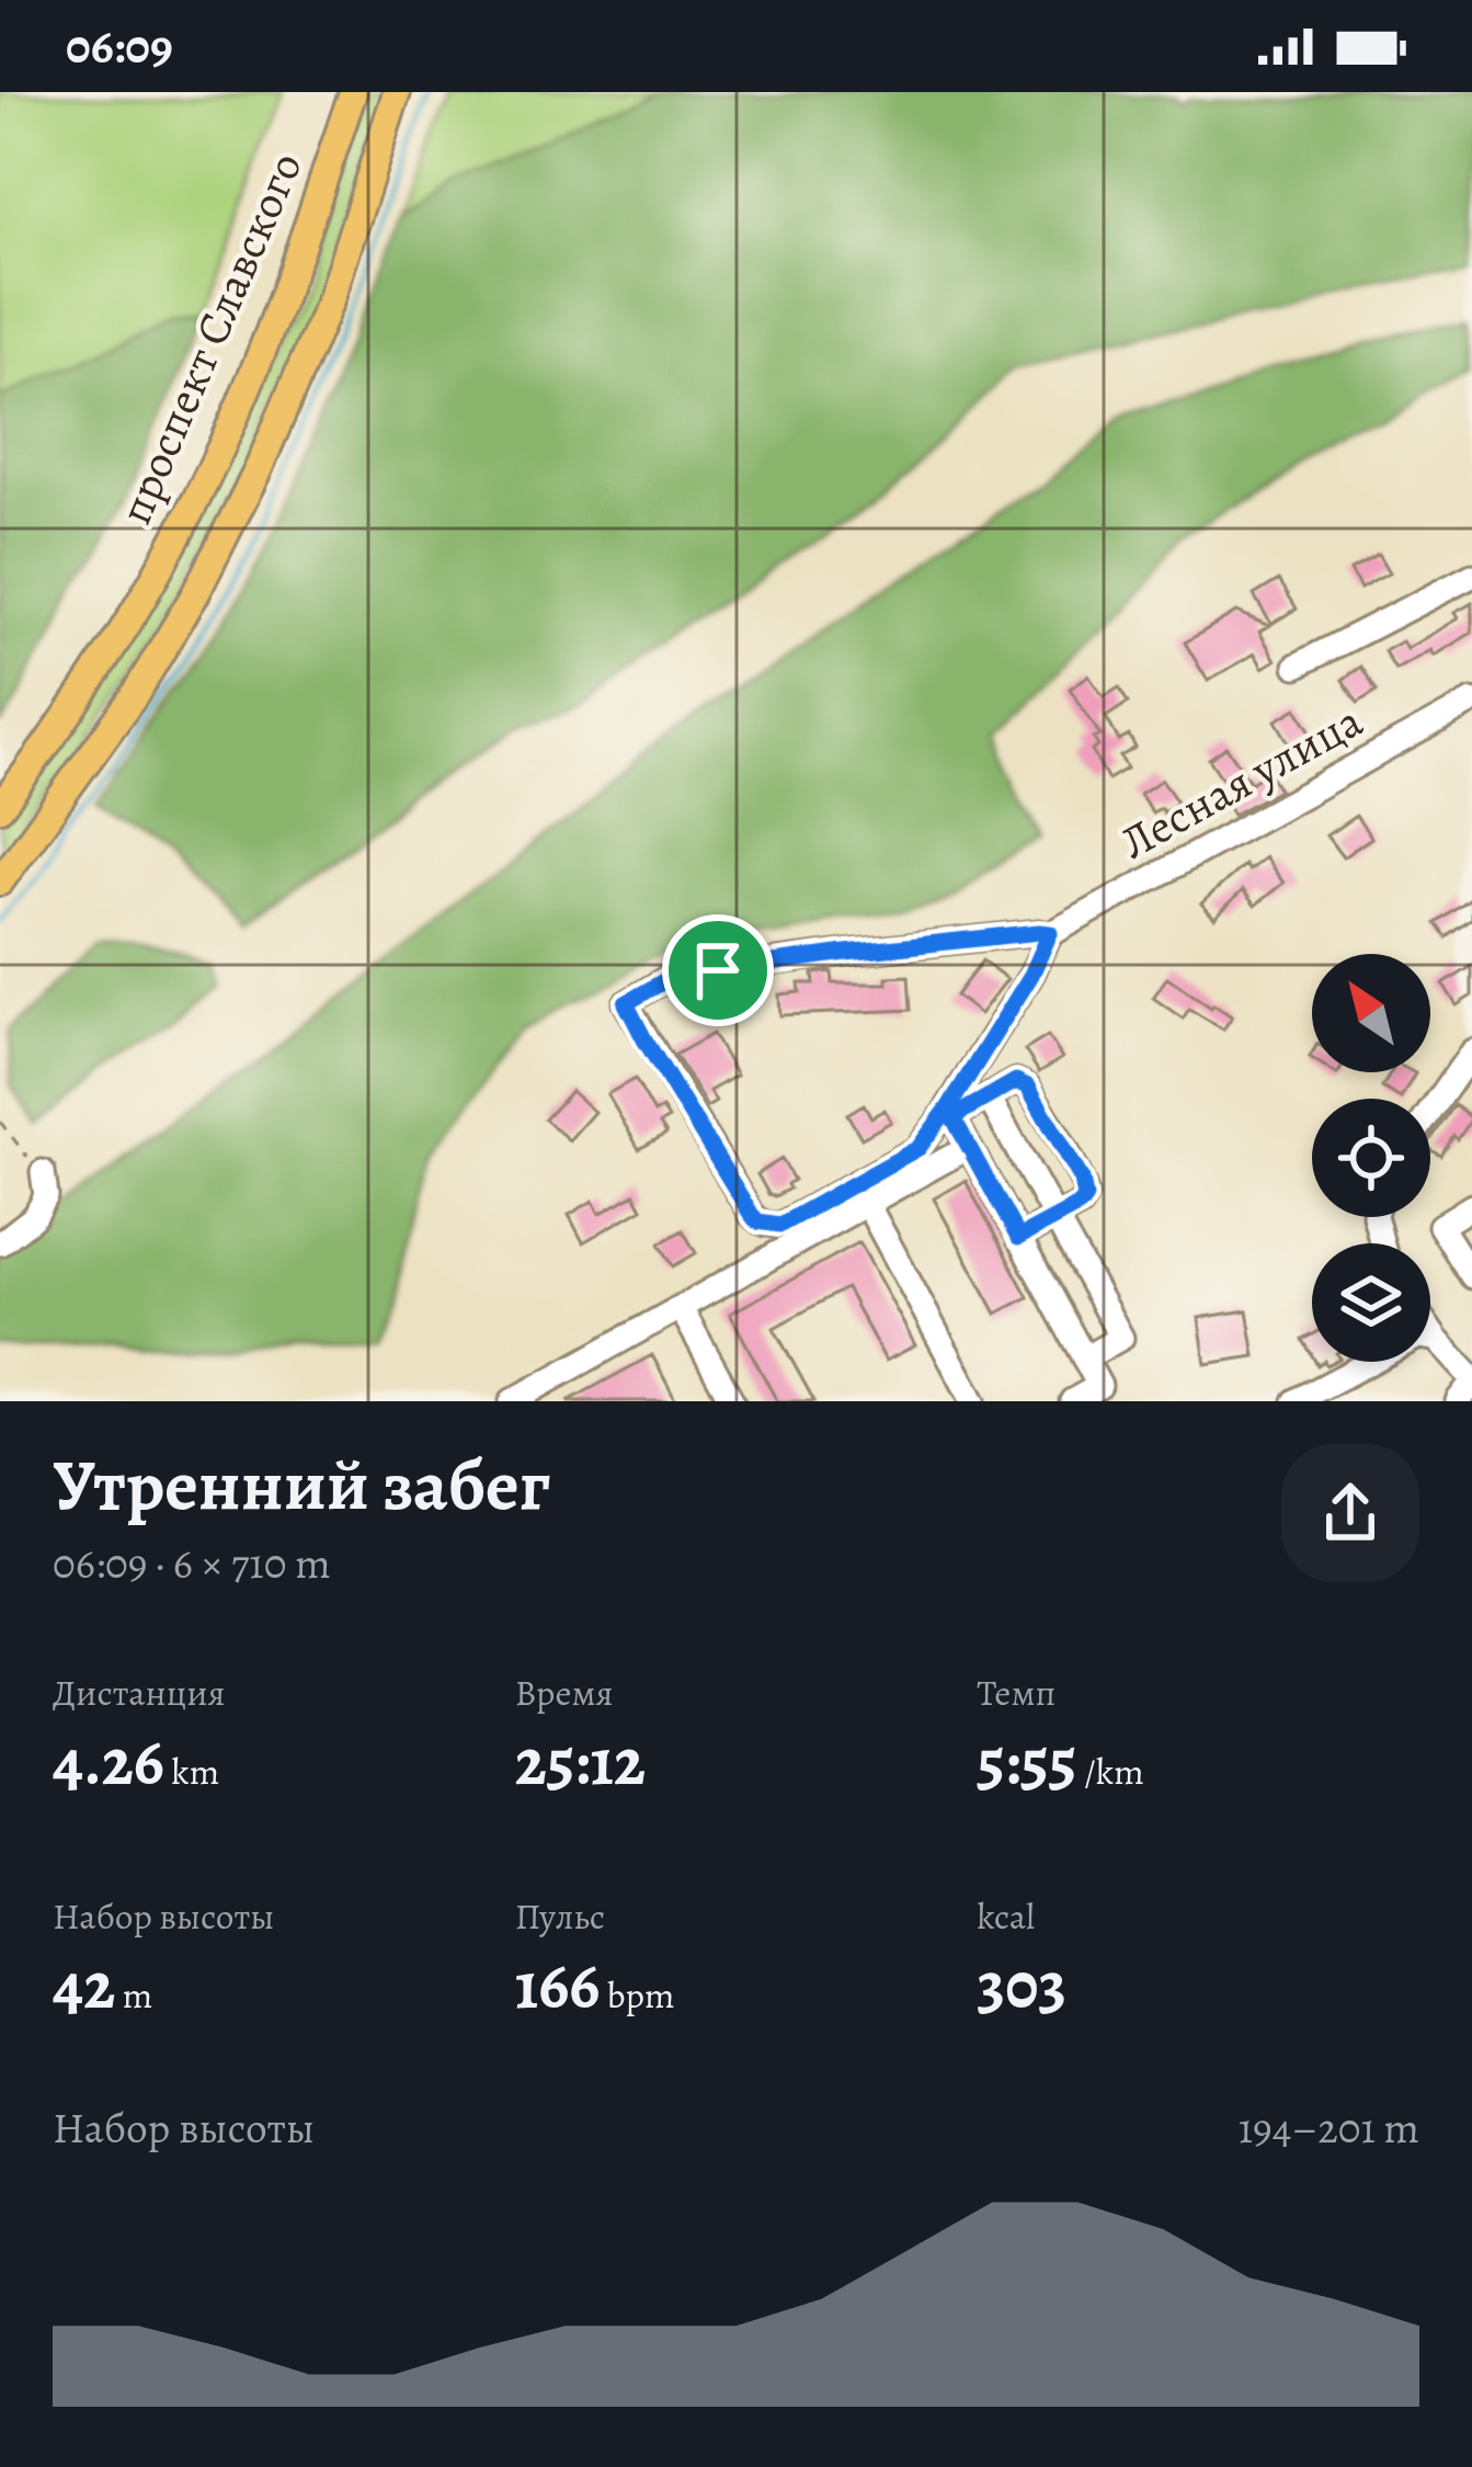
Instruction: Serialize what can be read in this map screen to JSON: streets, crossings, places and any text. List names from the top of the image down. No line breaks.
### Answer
{"streets":{"main road":["проспект Славского"],"street":["Лесная улица"]},"north":"top left","page":{"status":"06:09","heading":["Утренний забег","06:09 · 6 × 710 m"],"stats":[["Дистанция","4.26 km"],["Время","25:12"],["Темп","5:55 /km"],["Набор высоты","42 m"],["Пульс","166 bpm"],["kcal","303"]],"chart":["Набор высоты","194–201 m"]}}
